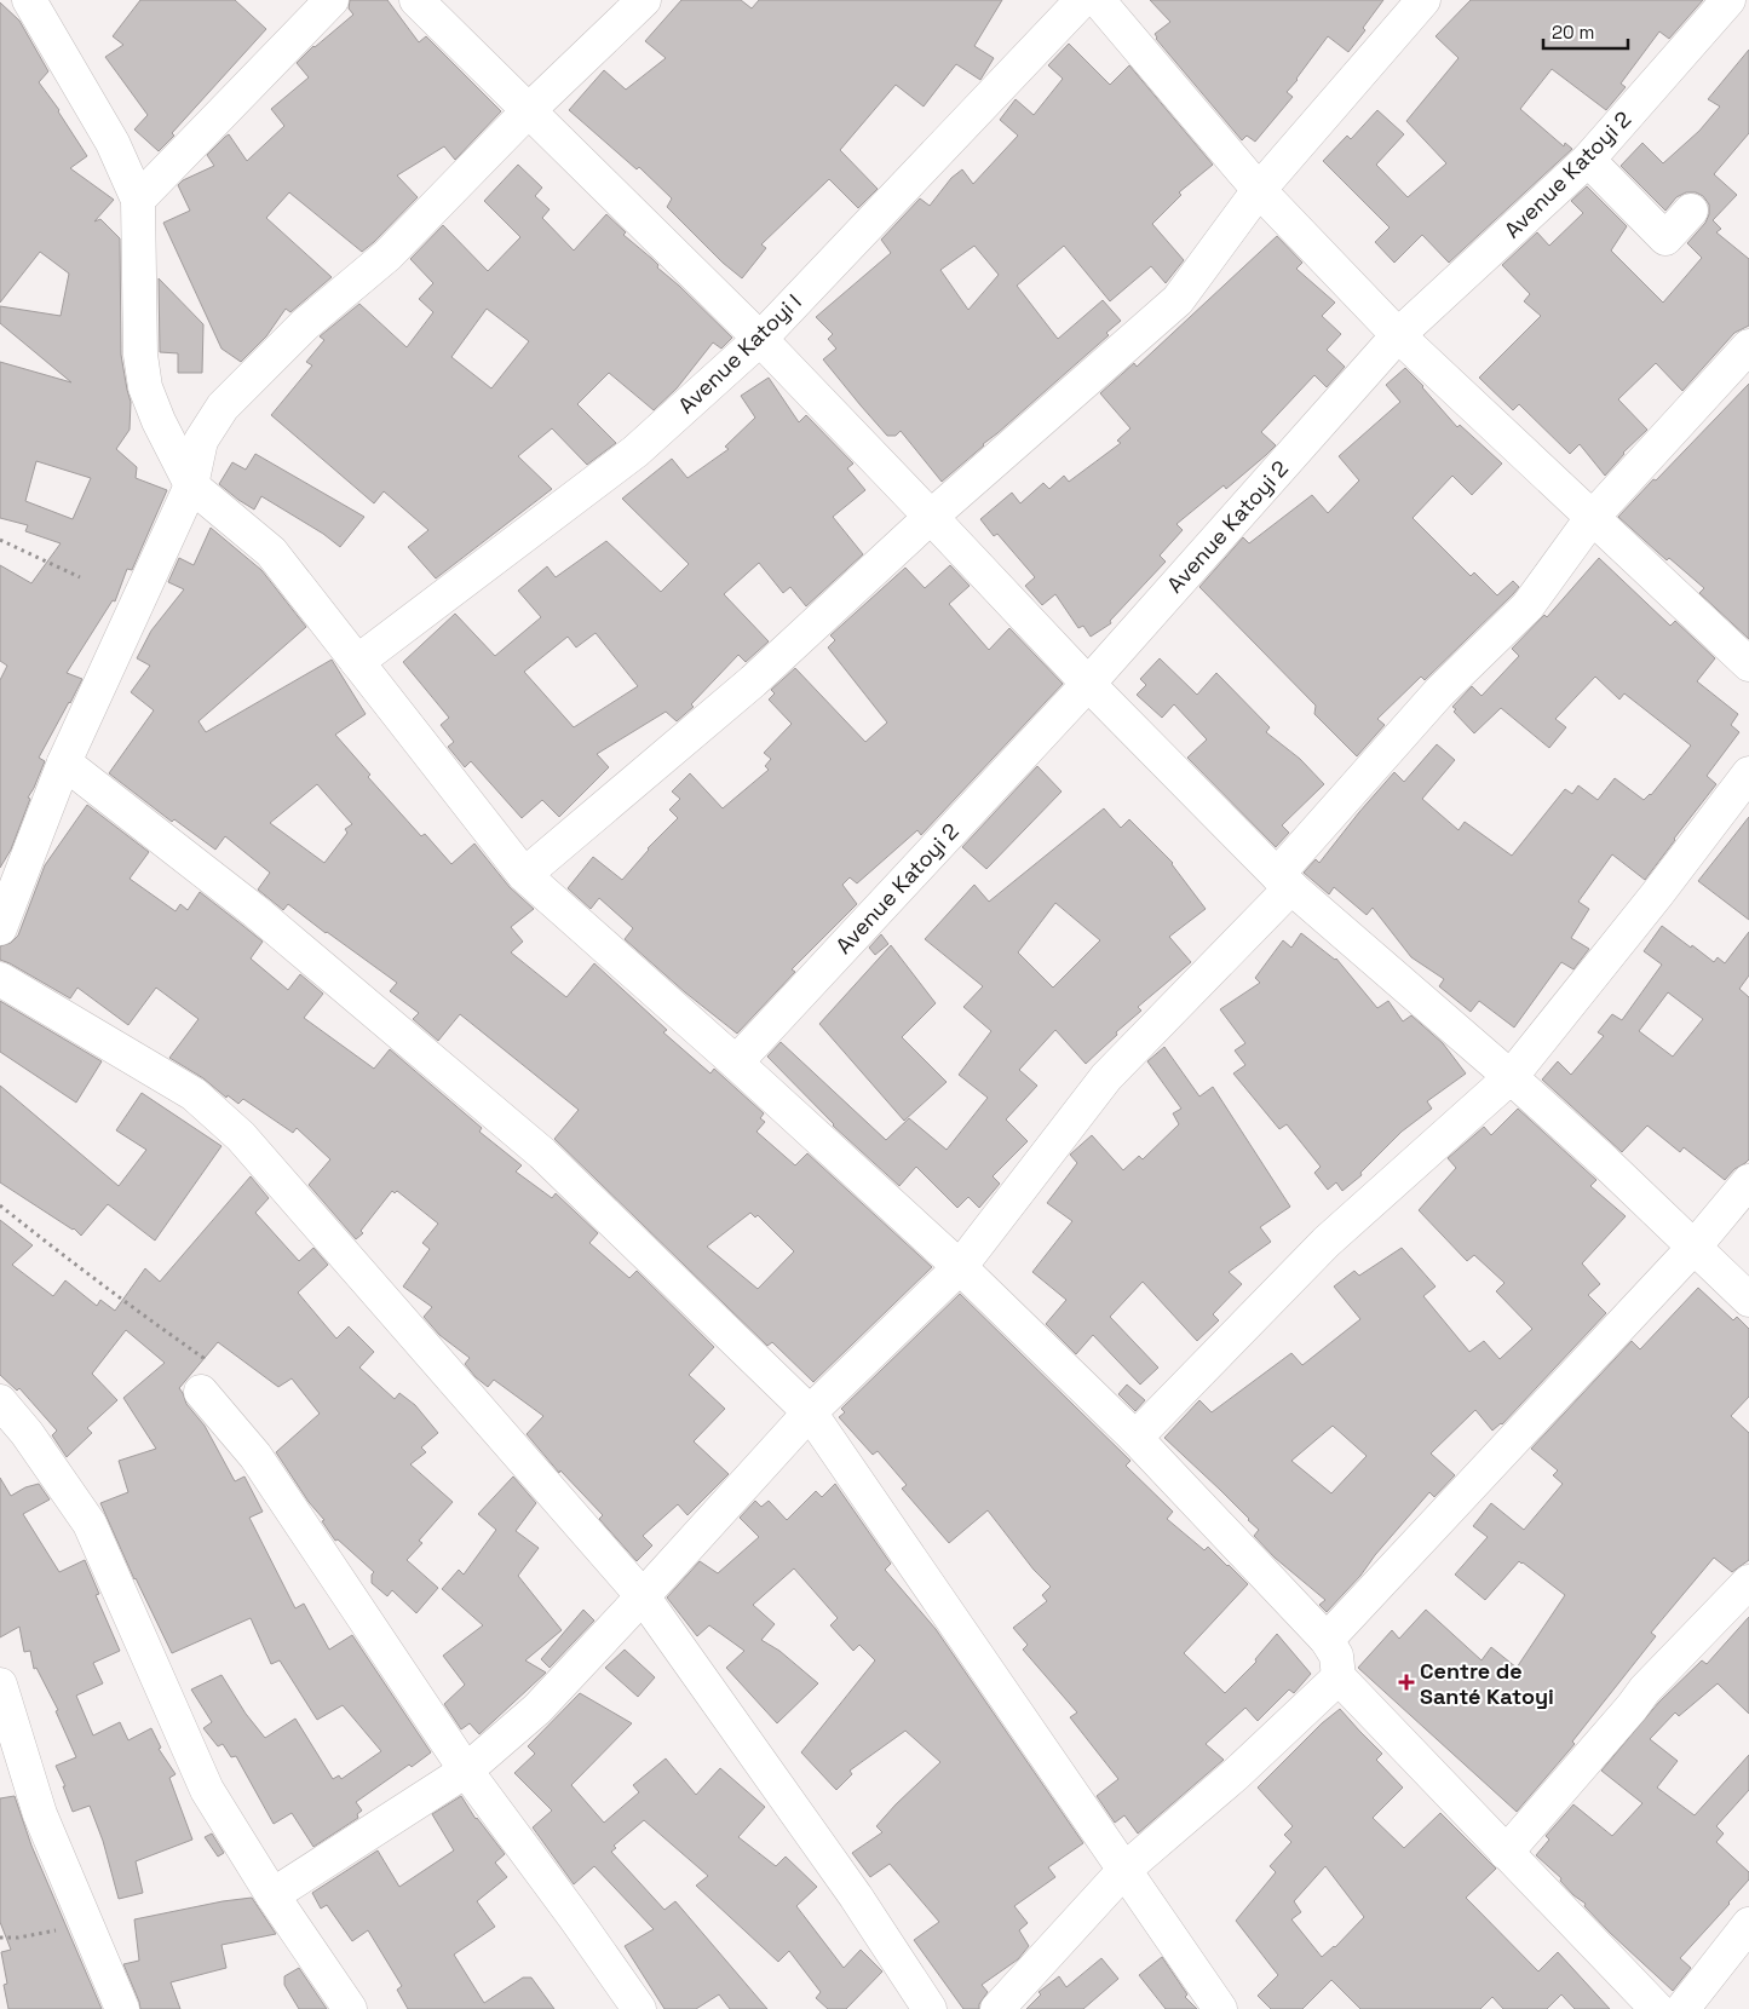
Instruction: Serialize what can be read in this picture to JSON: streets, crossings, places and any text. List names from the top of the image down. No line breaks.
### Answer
{"streets":{"street":["Avenue Katoyi 2","Avenue Katoyi I"]},"places":{"health":["Centre de Santé Katoyi"]},"scale_bar":"20 m"}
